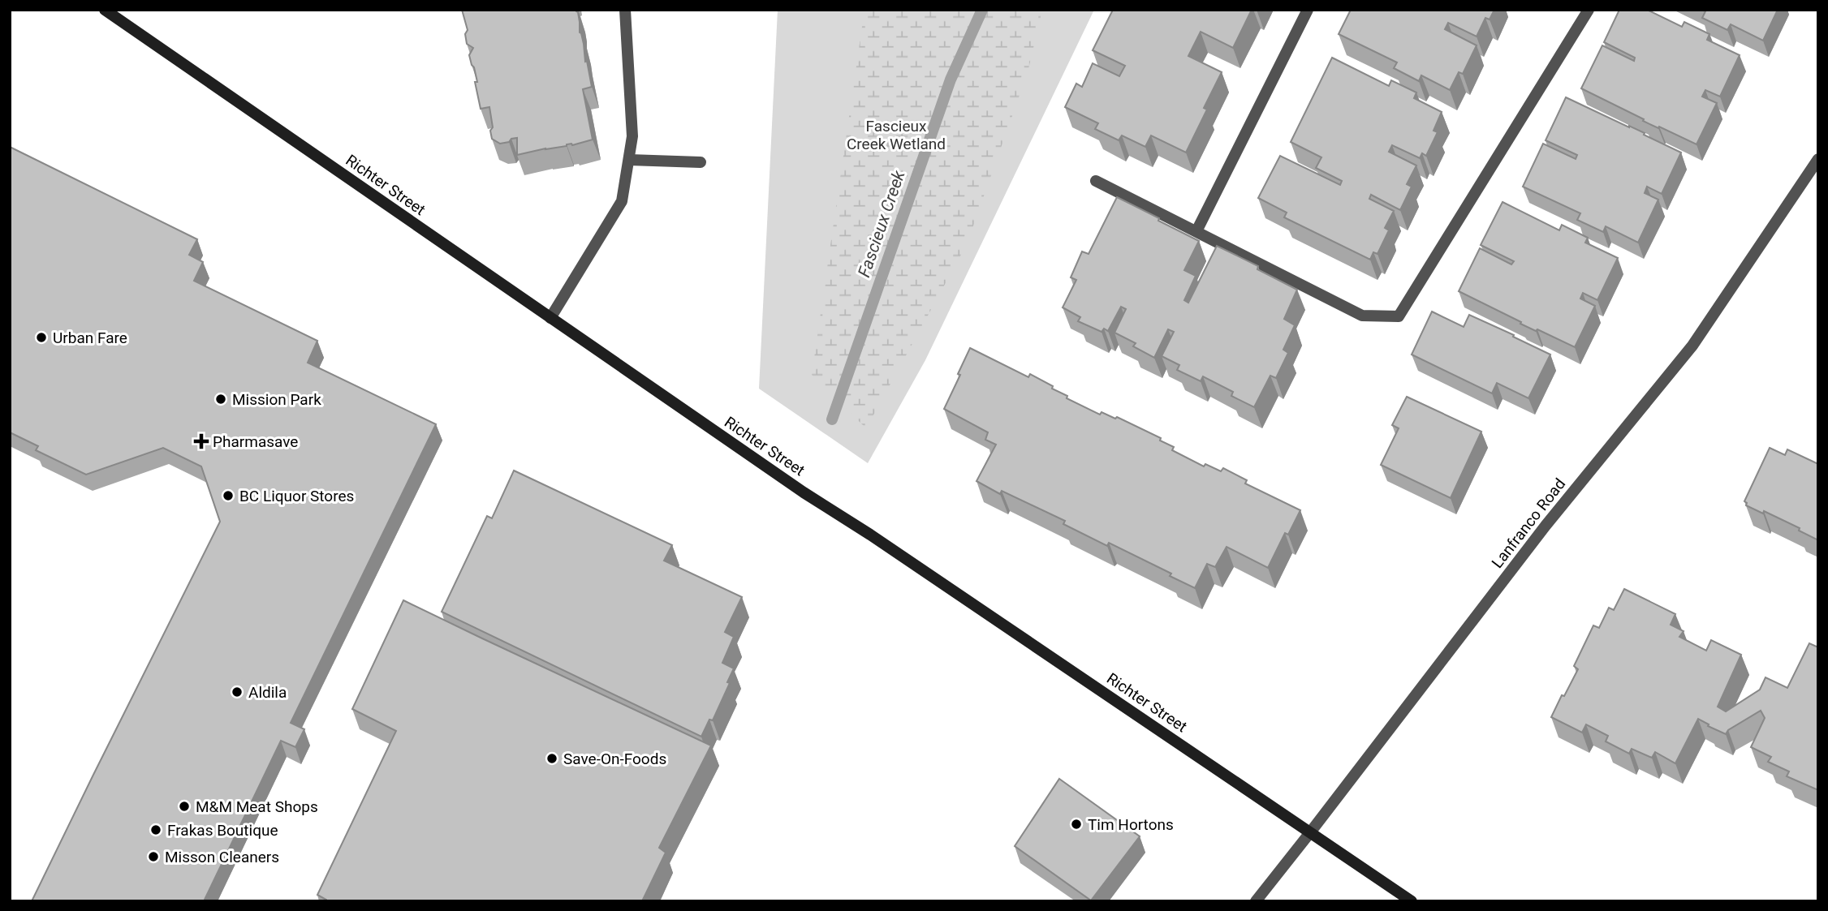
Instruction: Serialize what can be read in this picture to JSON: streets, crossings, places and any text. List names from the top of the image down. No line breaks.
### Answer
{"streets":{"main road":["Richter Street"],"street":["Lanfranco Road"]},"crossings":[["Richter Street","Lanfranco Road"]],"water":["Fascieux Creek"],"parks":["Fascieux Creek Wetland"],"places":{"other":["Urban Fare","Mission Park","BC Liquor Stores","Aldila","Save-On-Foods","M&M Meat Shops","Tim Hortons","Frakas Boutique","Misson Cleaners"],"health":["Pharmasave"]}}
